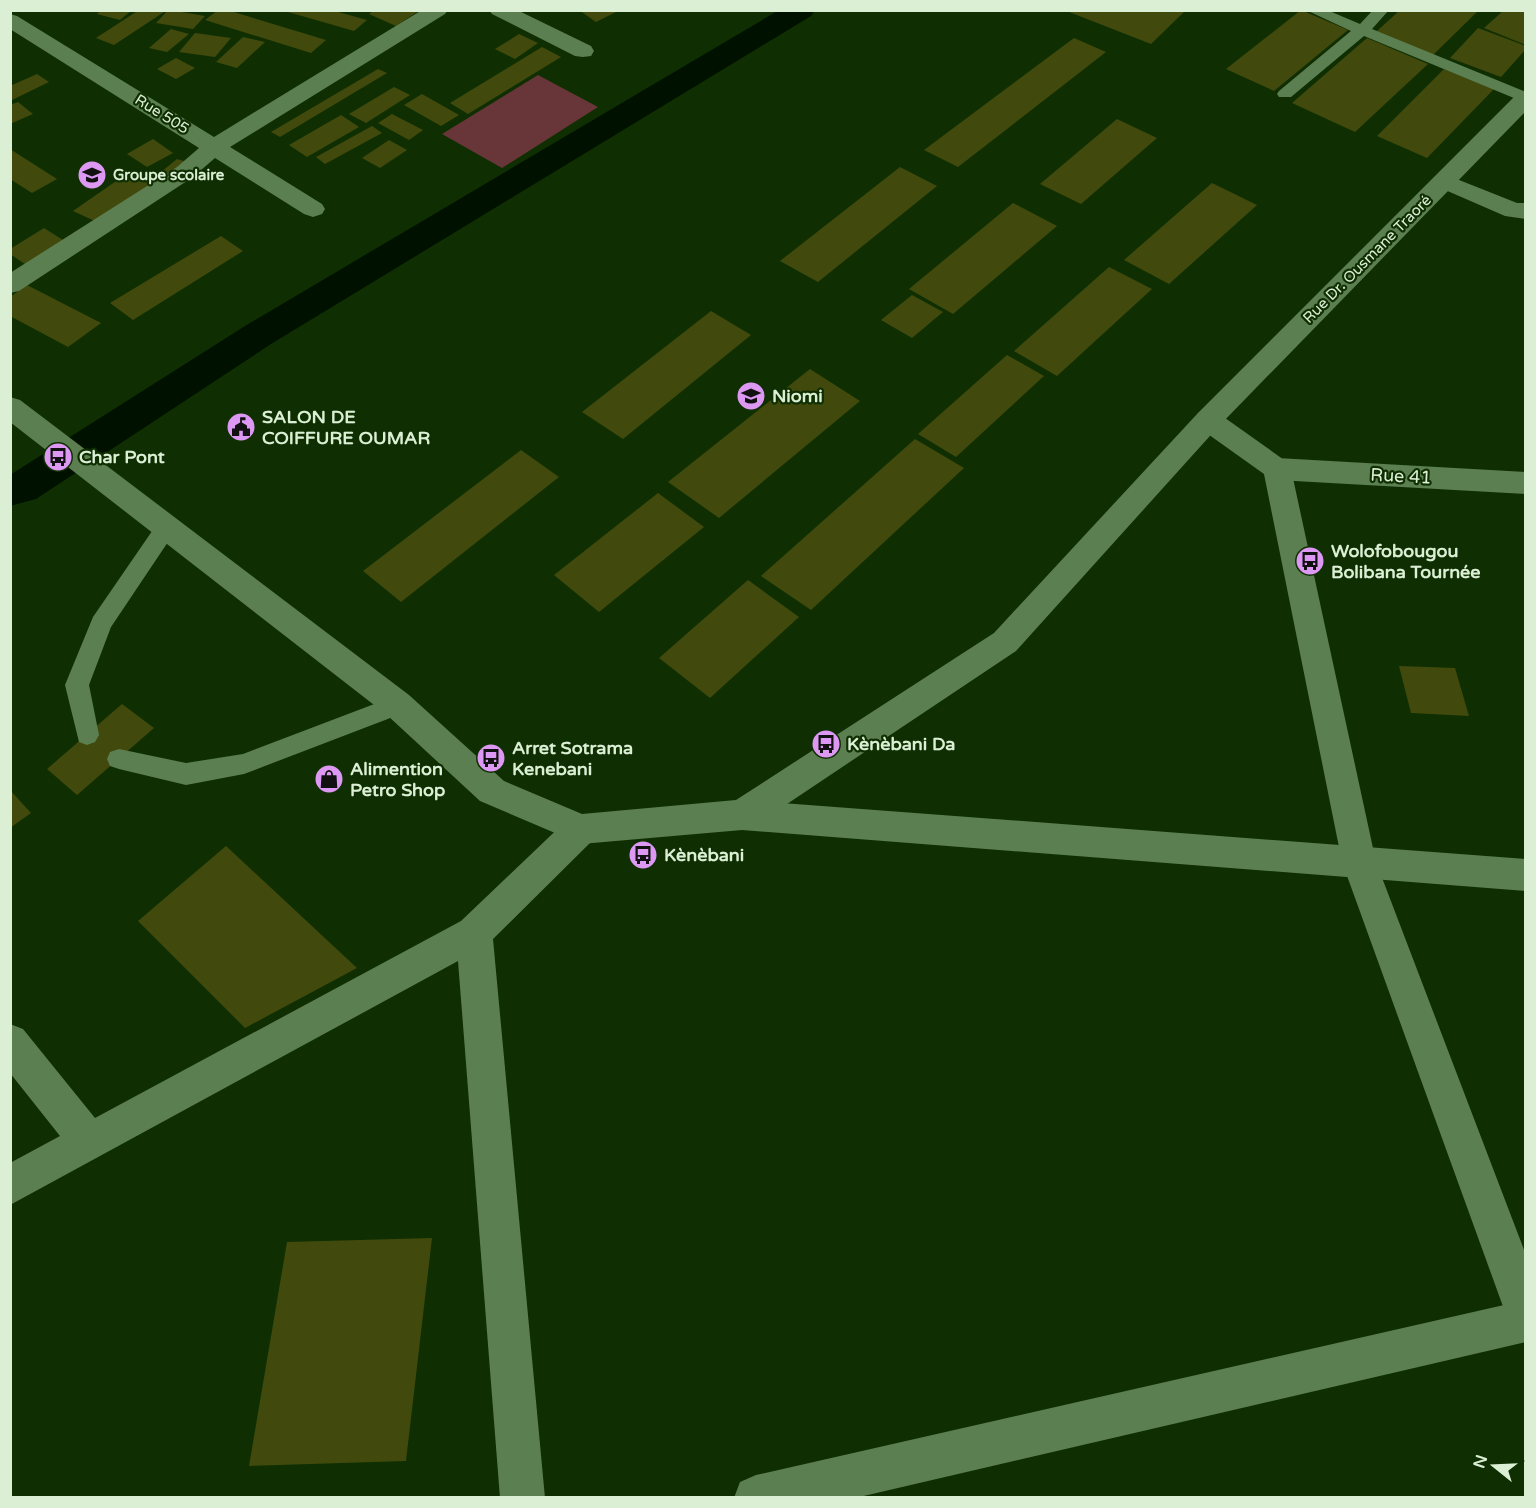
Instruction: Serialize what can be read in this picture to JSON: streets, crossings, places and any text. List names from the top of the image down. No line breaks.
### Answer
{"streets":{"street":["Rue 505","Rue Dr. Ousmane Traoré","Rue 41"]},"places":{"school or university":["Groupe scolaire","Niomi"],"public building":["SALON DE COIFFURE OUMAR"],"bus stop":["Char Pont","Wolofobougou Bolibana Tournée","Kènèbani Da","Arret Sotrama Kenebani","Kènèbani"],"shop":["Alimention Petro Shop"]},"north":"left"}
